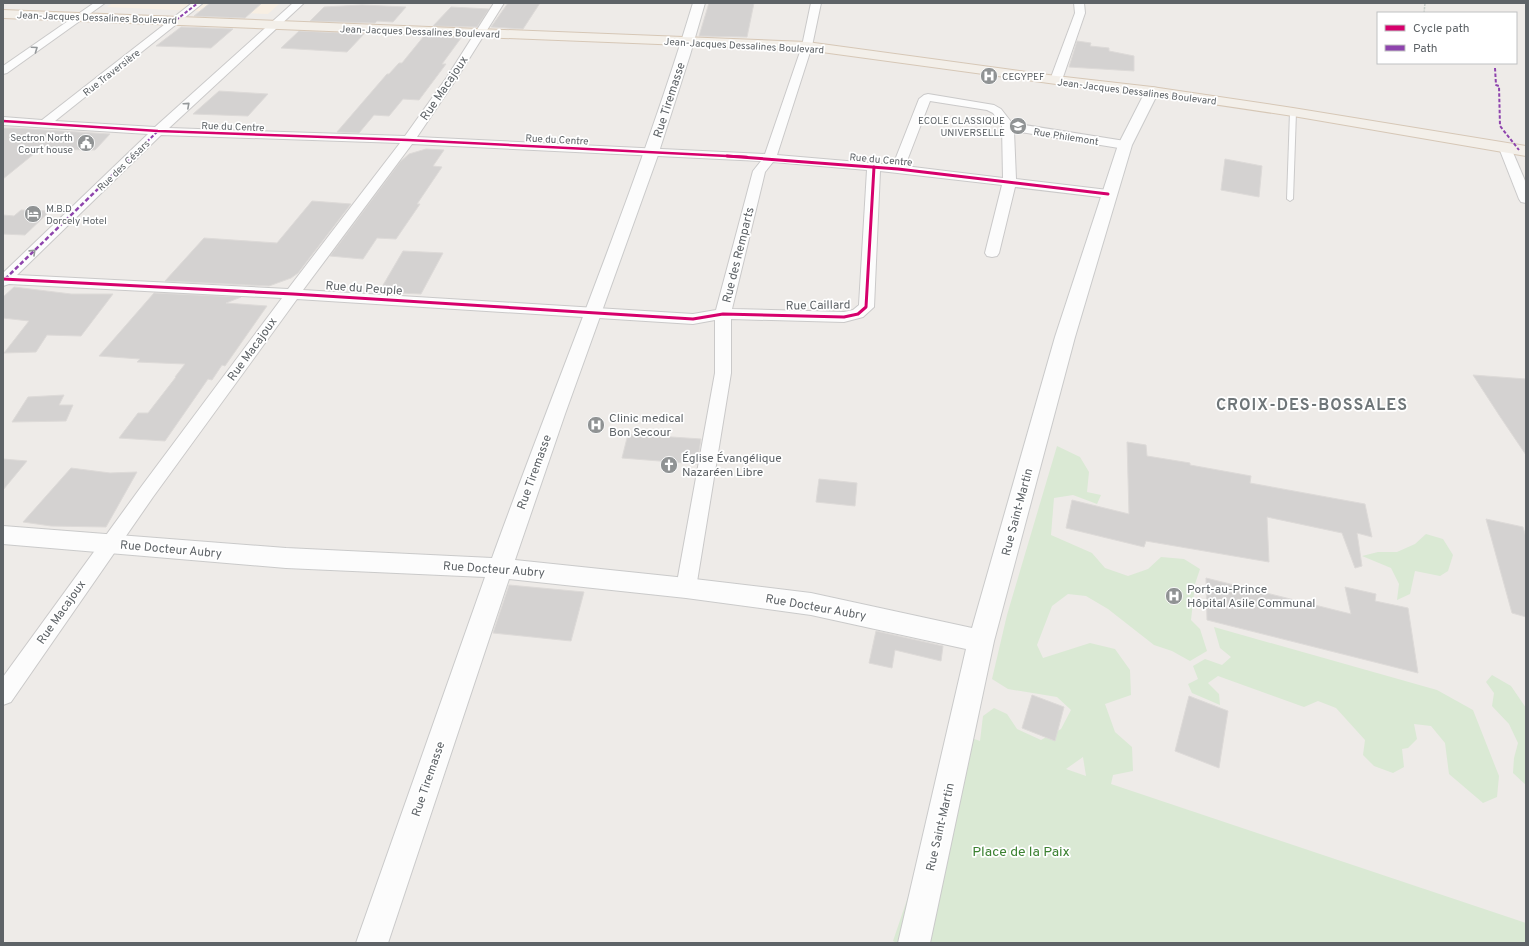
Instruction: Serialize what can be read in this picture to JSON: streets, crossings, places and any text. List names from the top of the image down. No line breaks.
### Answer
{"streets":{"main road":["Jean-Jacques Dessalines Boulevard"],"street":["Rue Traversière","Rue Macajoux","Rue Tiremasse","Rue du Centre","Rue Philemont","Rue des Césars","Rue des Remparts","Rue du Peuple","Rue Caillard","Rue Saint-Martin","Rue Docteur Aubry"]},"crossings":[["Jean-Jacques Dessalines Boulevard","Rue Traversière"],["Jean-Jacques Dessalines Boulevard","Rue Macajoux"],["Jean-Jacques Dessalines Boulevard","Rue Tiremasse"],["Jean-Jacques Dessalines Boulevard","Rue des Césars"],["Jean-Jacques Dessalines Boulevard","Rue des Remparts"],["Jean-Jacques Dessalines Boulevard","Rue Saint-Martin"],["Rue Traversière","Rue du Centre"],["Rue Macajoux","Rue du Centre"],["Rue Macajoux","Rue du Peuple"],["Rue Macajoux","Rue Docteur Aubry"],["Rue Tiremasse","Rue du Centre"],["Rue Tiremasse","Rue du Peuple"],["Rue Tiremasse","Rue Docteur Aubry"],["Rue du Centre","Rue des Césars"],["Rue du Centre","Rue des Remparts"],["Rue du Centre","Rue Caillard"],["Rue du Centre","Rue Saint-Martin"],["Rue Philemont","Rue Saint-Martin"],["Rue des Césars","Rue du Peuple"],["Rue des Remparts","Rue du Peuple"],["Rue des Remparts","Rue Caillard"],["Rue des Remparts","Rue Docteur Aubry"],["Rue du Peuple","Rue Caillard"],["Rue Saint-Martin","Rue Docteur Aubry"]],"districts":["CROIX-DES-BOSSALES"],"parks":["Place de la Paix"],"places":{"hospital":["CEGYPEF","Clinic medical Bon Secour","Port-au-Prince Hôpital Asile Communal"],"school or university":["ECOLE CLASSIQUE UNIVERSELLE"],"public building":["Sectron North Court house"],"hotel":["M.B.D Dorcely Hotel"],"church":["Église Évangélique Nazaréen Libre"]},"legend":["Cycle path","Path"]}
